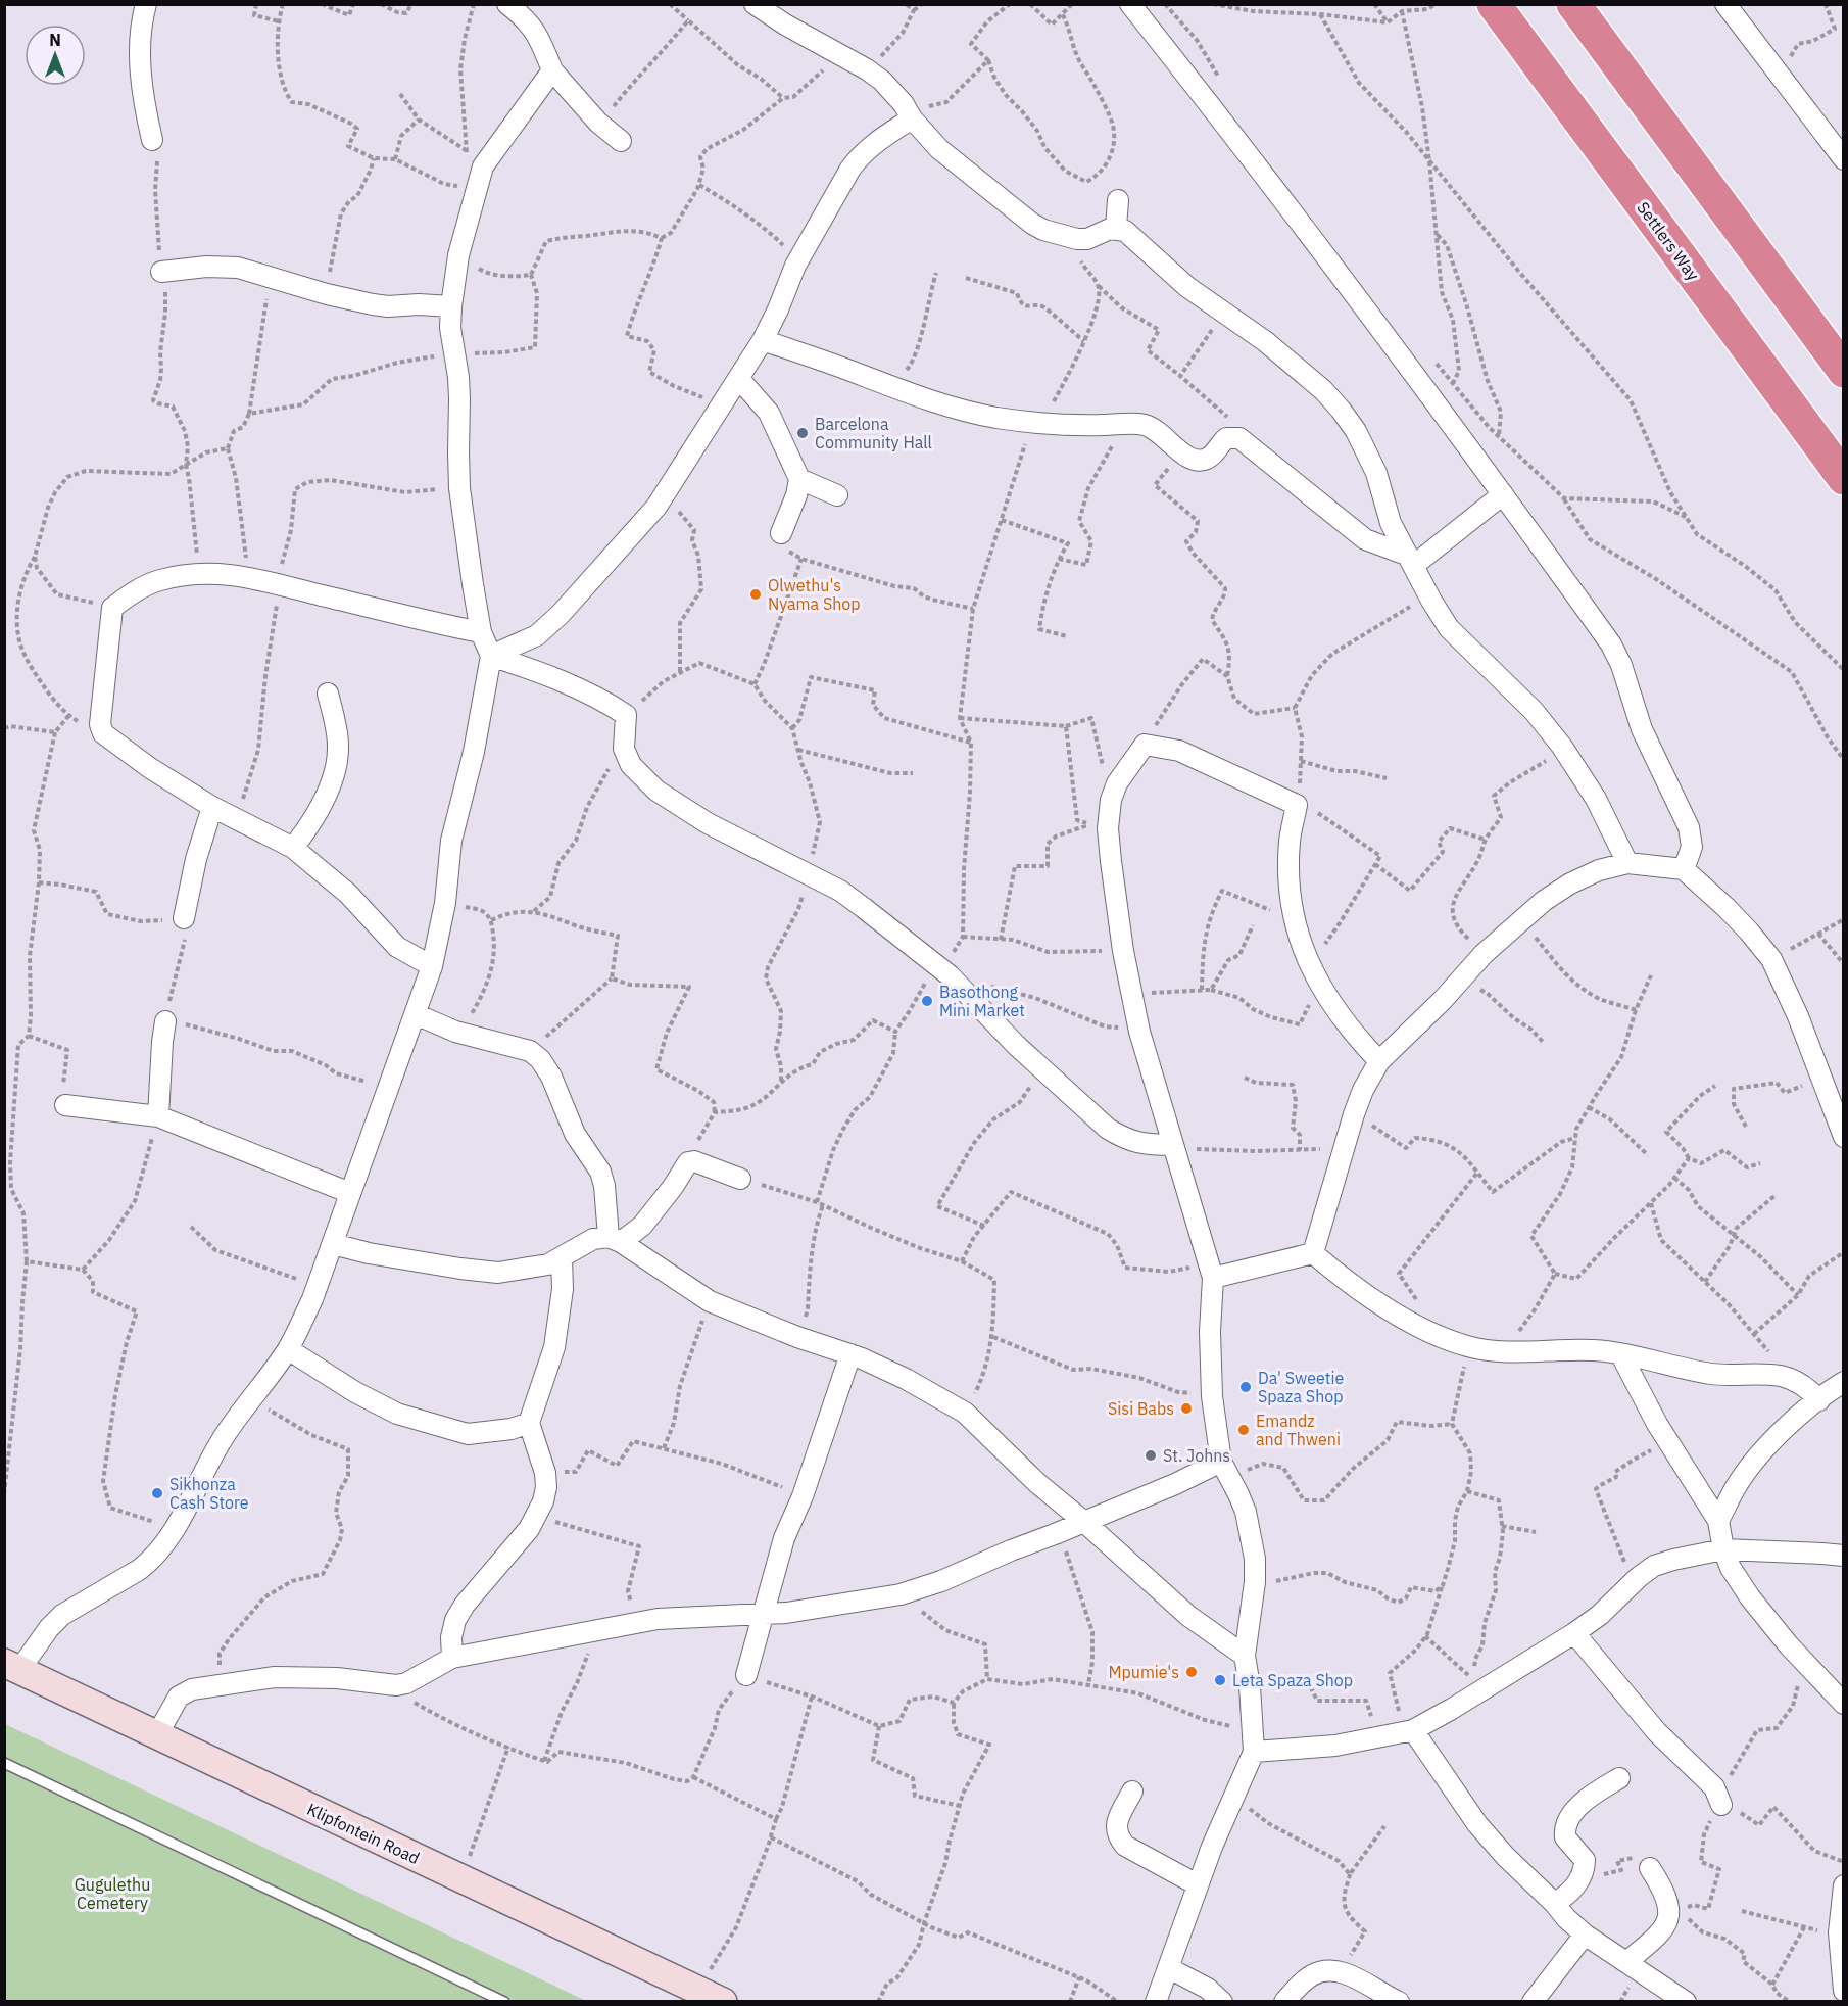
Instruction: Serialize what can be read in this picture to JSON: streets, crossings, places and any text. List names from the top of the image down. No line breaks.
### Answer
{"streets":{"highway":["Settlers Way"],"main road":["Klipfontein Road"]},"parks":["Gugulethu Cemetery"],"places":["Barcelona Community Hall","Olwethu's Nyama Shop","Basothong Mini Market","Da' Sweetie Spaza Shop","Sisi Babs","Emandz and Thweni","St. Johns","Sikhonza Cash Store","Mpumie's","Leta Spaza Shop"],"north":"top"}
